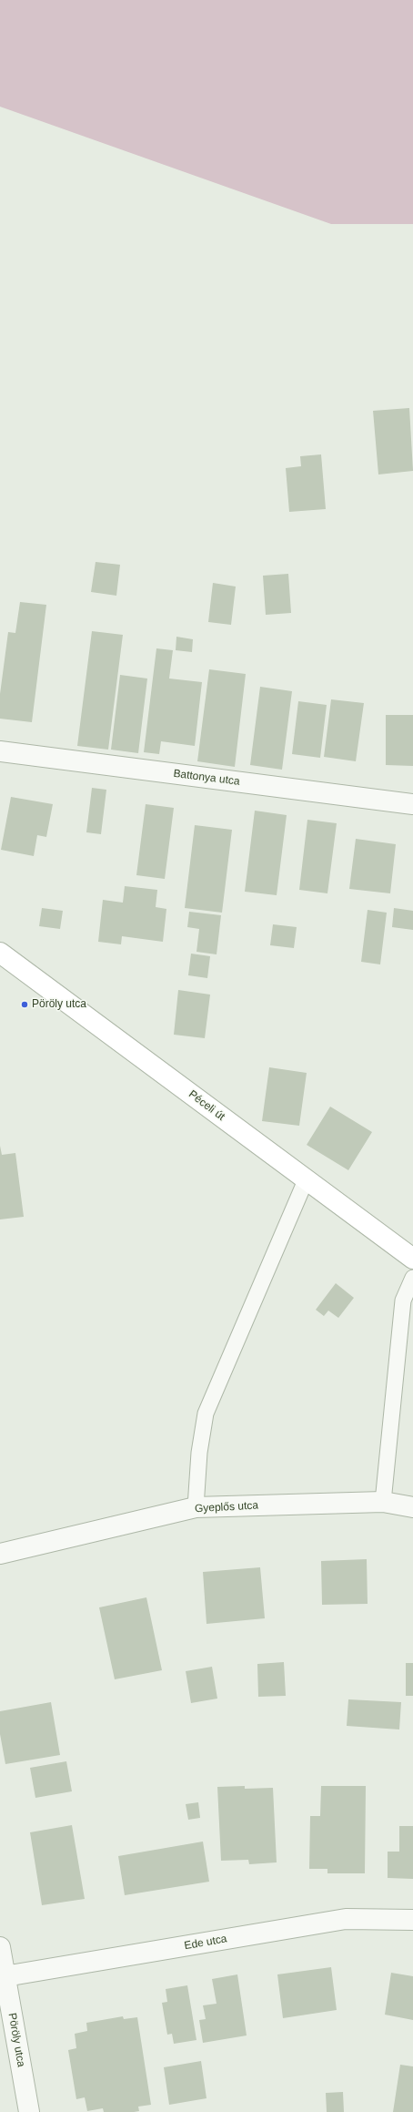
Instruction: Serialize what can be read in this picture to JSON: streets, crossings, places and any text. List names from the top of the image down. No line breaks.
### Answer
{"streets":{"main road":["Péceli út"],"street":["Battonya utca","Gyeplős utca","Ede utca","Pöröly utca"]},"crossings":[["Ede utca","Pöröly utca"]],"places":["Pöröly utca"]}
